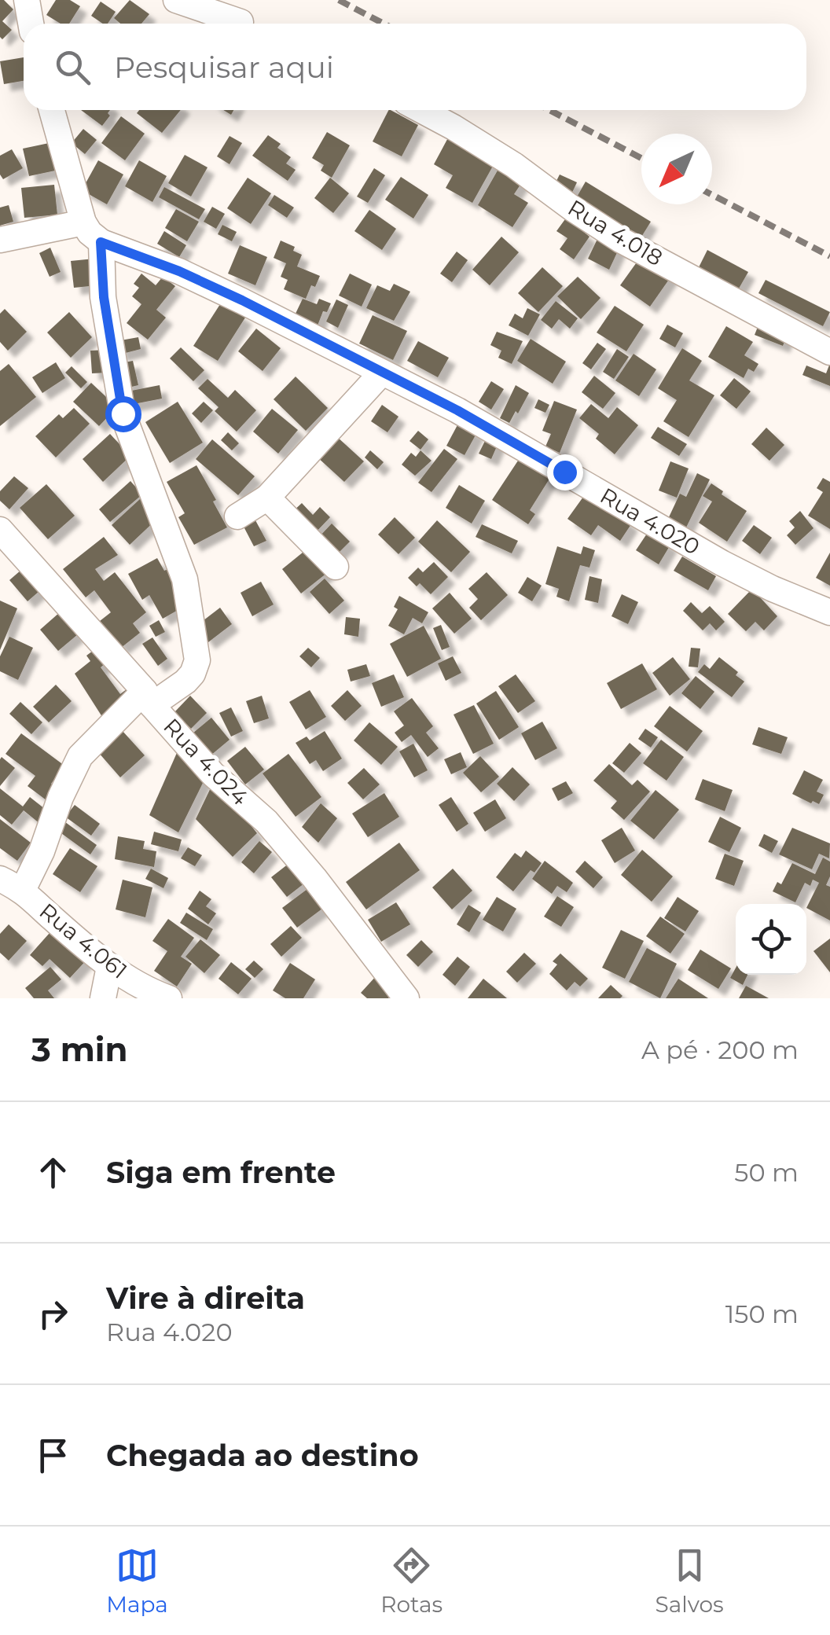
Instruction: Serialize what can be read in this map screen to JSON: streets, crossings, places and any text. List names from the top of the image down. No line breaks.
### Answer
{"streets":{"street":["Rua 4.018","Rua 4.020","Rua 4.024","Rua 4.061"]},"north":"bottom left","page":{"search":"Pesquisar aqui","heading":["3 min","A pé · 200 m"],"list":[["Siga em frente","50 m"],["Vire à direita","Rua 4.020","150 m"],"Chegada ao destino"],"nav":["Mapa","Rotas","Salvos"]}}
